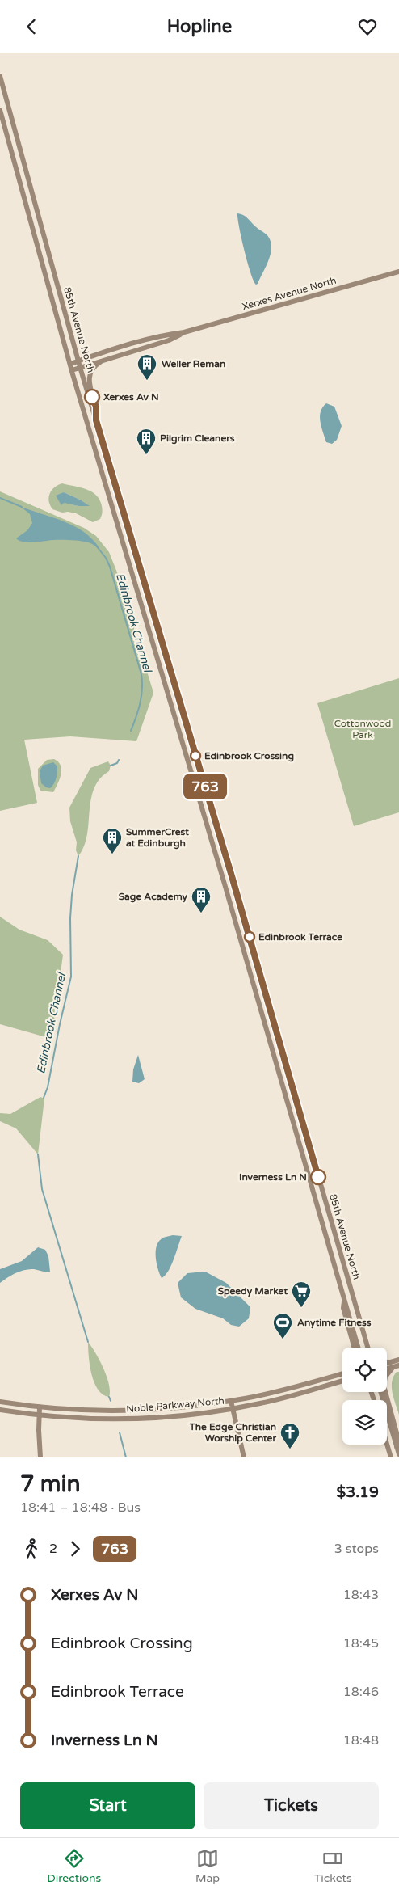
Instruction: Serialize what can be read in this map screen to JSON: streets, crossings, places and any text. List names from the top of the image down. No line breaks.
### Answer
{"streets":{"main road":["Xerxes Avenue North","85th Avenue North","Noble Parkway North"]},"crossings":[["Xerxes Avenue North","85th Avenue North"]],"water":["Edinbrook Channel"],"parks":["Cottonwood Park"],"places":{"building":["Weller Reman","Pilgrim Cleaners","SummerCrest at Edinburgh","Sage Academy"],"other":["Xerxes Av N","Edinbrook Crossing","Edinbrook Terrace","Inverness Ln N"],"supermarket":["Speedy Market"],"sports":["Anytime Fitness"],"church":["The Edge Christian Worship Center"]},"lines":["bus line 763"],"page":{"header":"Hopline","on_map":"763","heading":["7 min","18:41 – 18:48 · Bus","$3.19"],"legs":["2","763","3 stops"],"list":[{"name":"Xerxes Av N","value":"18:43"},{"name":"Edinbrook Crossing","value":"18:45"},{"name":"Edinbrook Terrace","value":"18:46"},{"name":"Inverness Ln N","value":"18:48"}],"buttons":["Start","Tickets"],"tabs":["Directions","Map","Tickets"]}}
